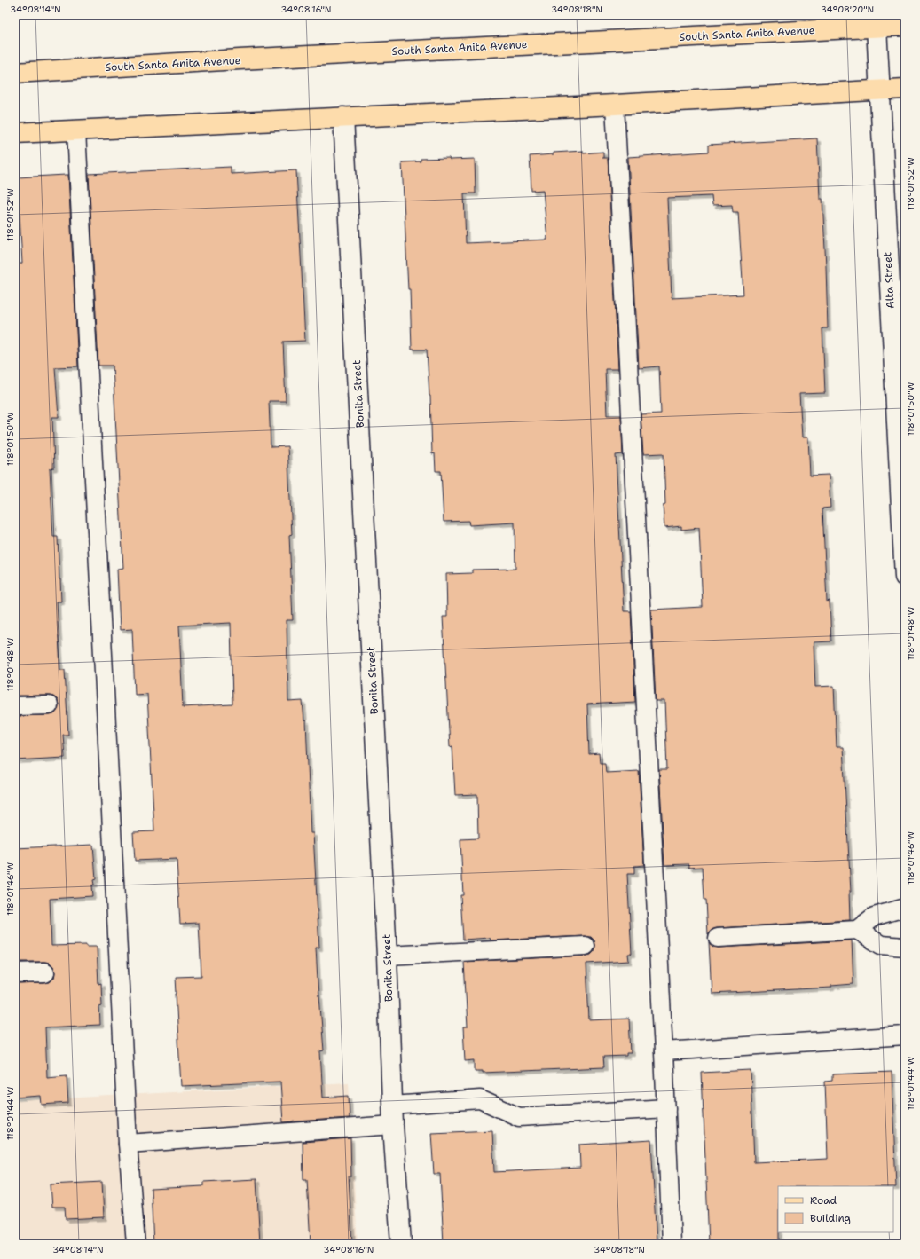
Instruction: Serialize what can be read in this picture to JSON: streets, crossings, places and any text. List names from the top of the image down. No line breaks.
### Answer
{"streets":{"main road":["South Santa Anita Avenue"],"street":["Alta Street","Bonita Street"]},"crossings":[["South Santa Anita Avenue","Alta Street"]],"legend":["Road","Building"],"coordinates":["34°08'14\"N","34°08'16\"N","34°08'18\"N","34°08'20\"N","118°01'52\"W","118°01'50\"W","118°01'48\"W","118°01'46\"W","118°01'44\"W"]}
